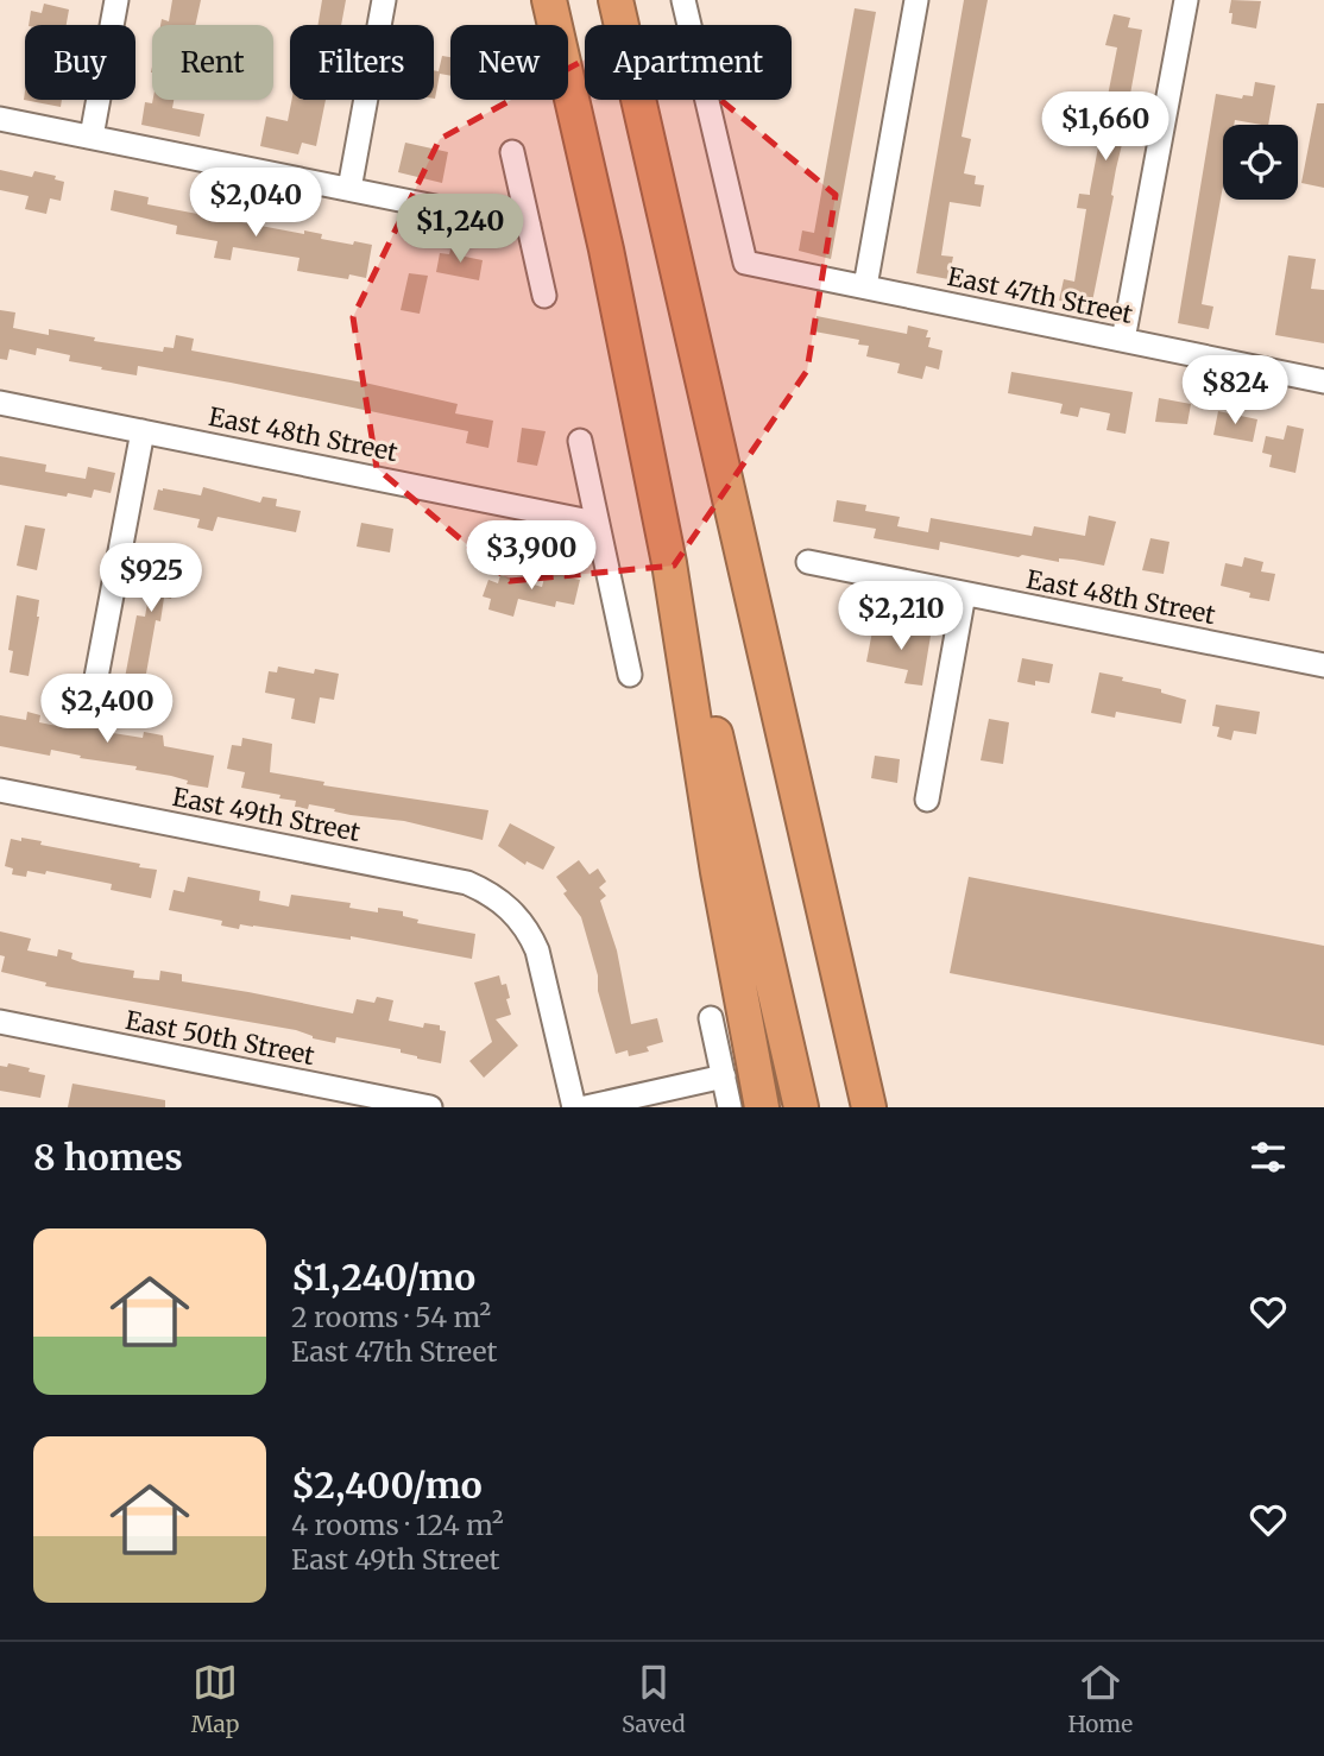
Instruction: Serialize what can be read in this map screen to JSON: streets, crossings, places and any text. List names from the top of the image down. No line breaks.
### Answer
{"streets":{"street":["East 47th Street","East 48th Street","East 49th Street","East 50th Street"]},"page":{"chip":["Buy","Rent","Filters","New","Apartment"],"price":["$1,660","$2,040","$1,240","$824","$3,900","$925","$2,210","$2,400"],"heading":"8 homes","list":[{"name":"$1,240/mo","note":"2 rooms · 54 m² · East 47th Street"},{"name":"$2,400/mo","note":"4 rooms · 124 m² · East 49th Street"}],"tabs":["Map","Saved","Home"]}}
